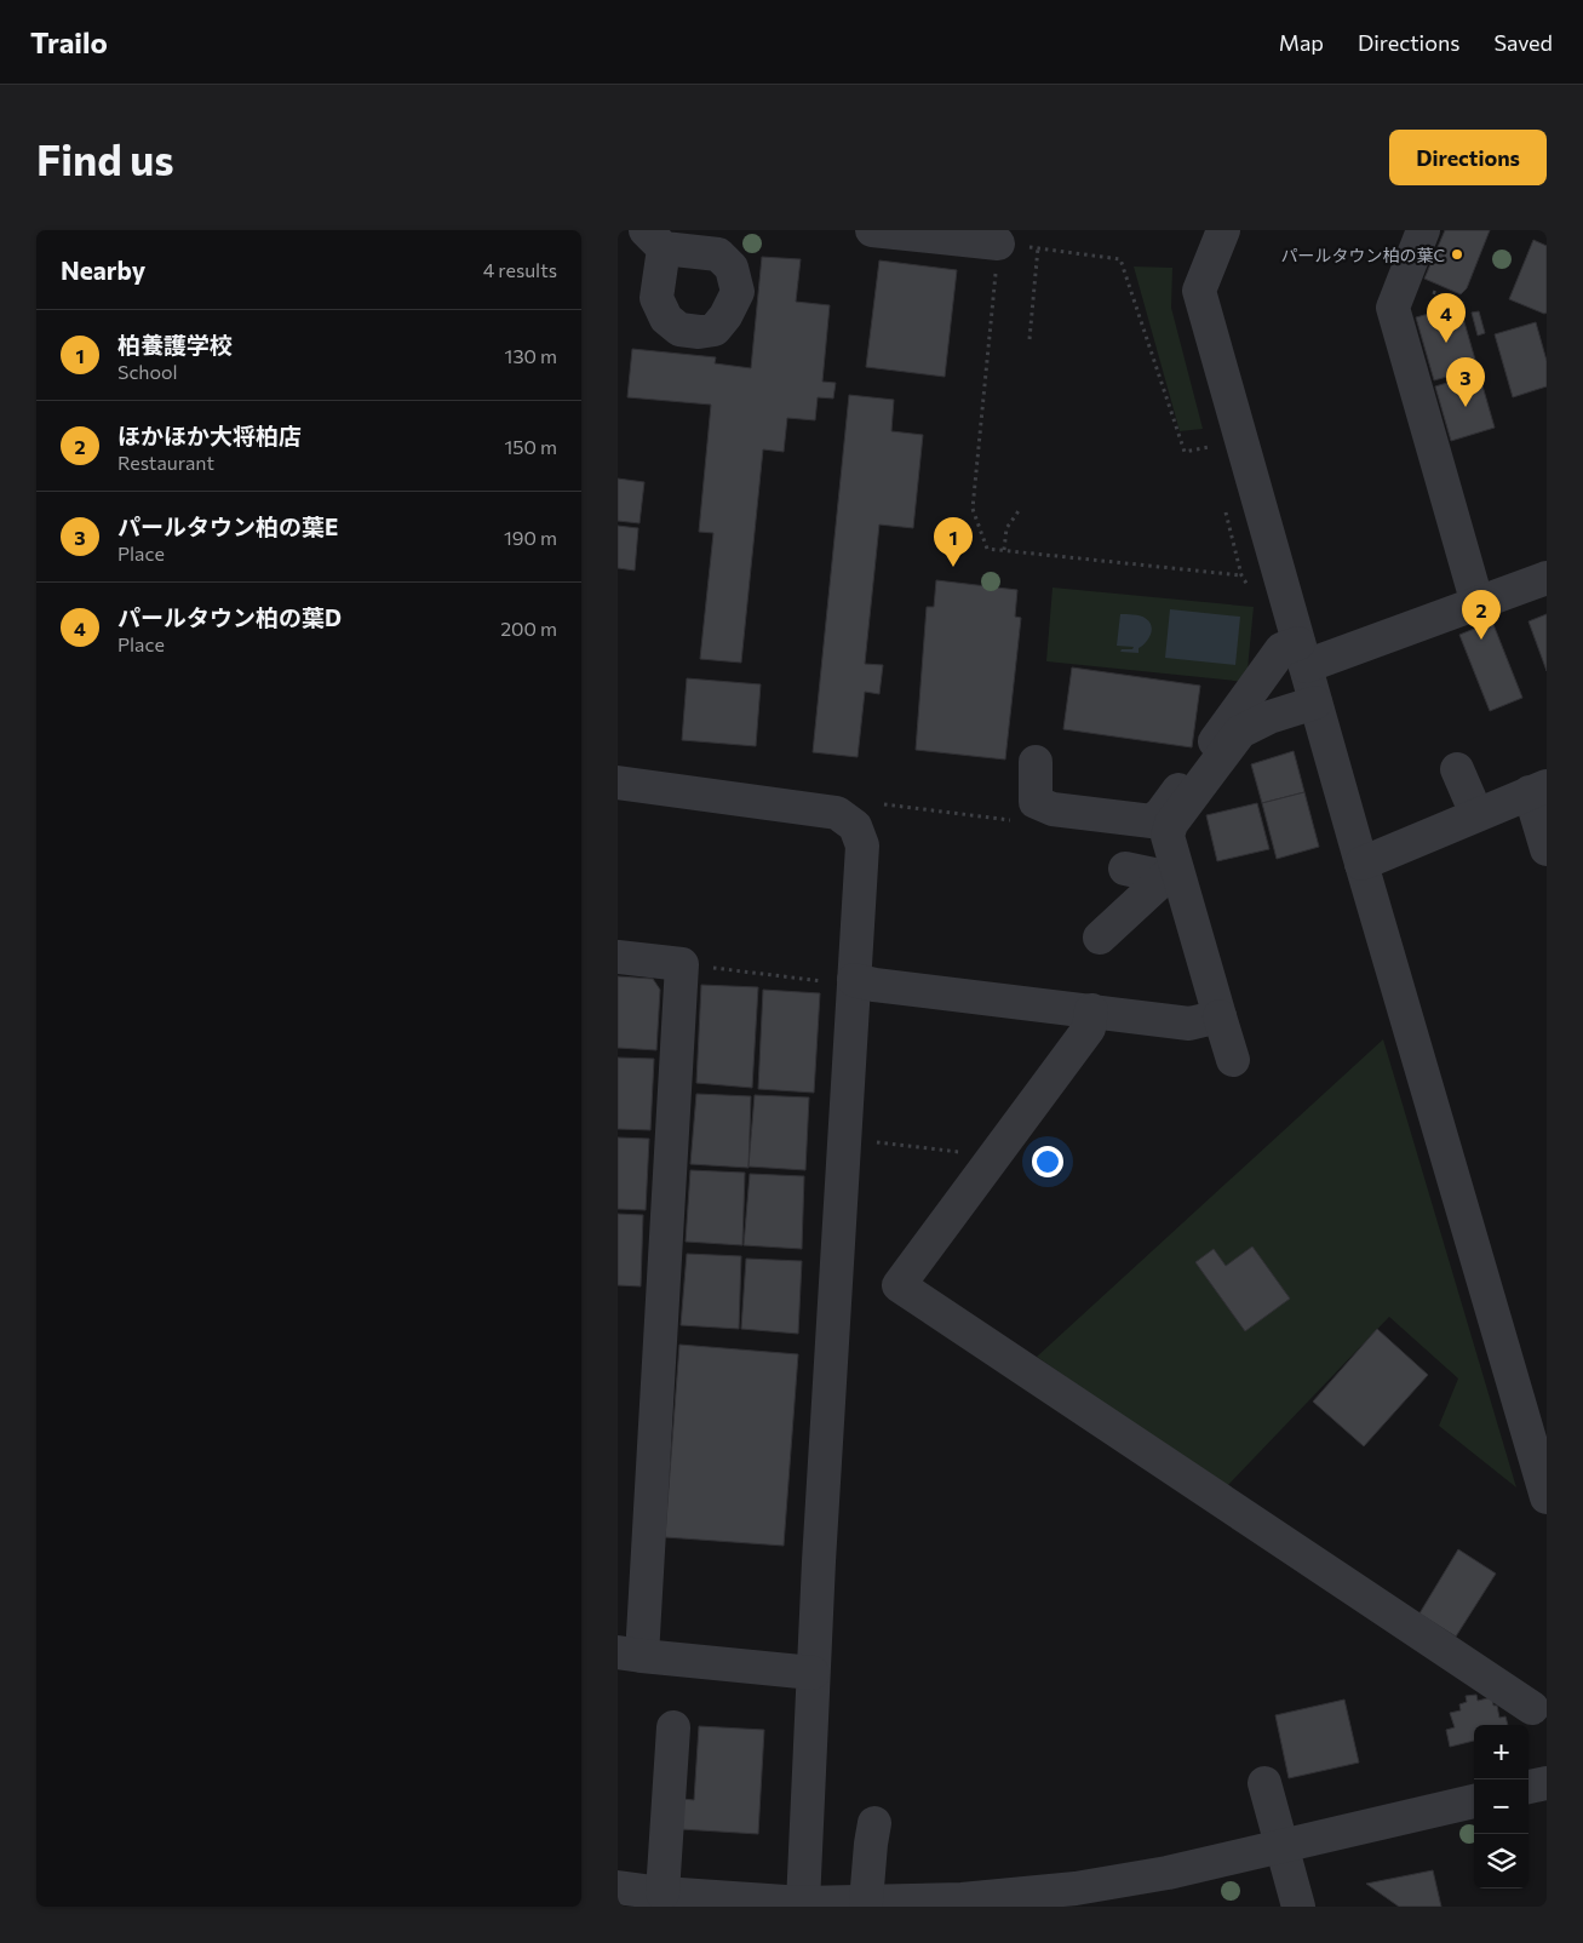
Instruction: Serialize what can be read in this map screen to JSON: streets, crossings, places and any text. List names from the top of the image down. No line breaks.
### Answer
{"places":["パールタウン柏の葉C"],"page":{"header":"Trailo","nav":["Map","Directions","Saved"],"buttons":"Directions","title":"Find us","heading":["Nearby","4 results"],"pins":["4","3","1","2"],"list":[{"mark":"1","name":"柏養護学校","note":"School","value":"130 m"},{"mark":"2","name":"ほかほか大将柏店","note":"Restaurant","value":"150 m"},{"mark":"3","name":"パールタウン柏の葉E","note":"Place","value":"190 m"},{"mark":"4","name":"パールタウン柏の葉D","note":"Place","value":"200 m"}],"map_buttons":["+","−"]}}
